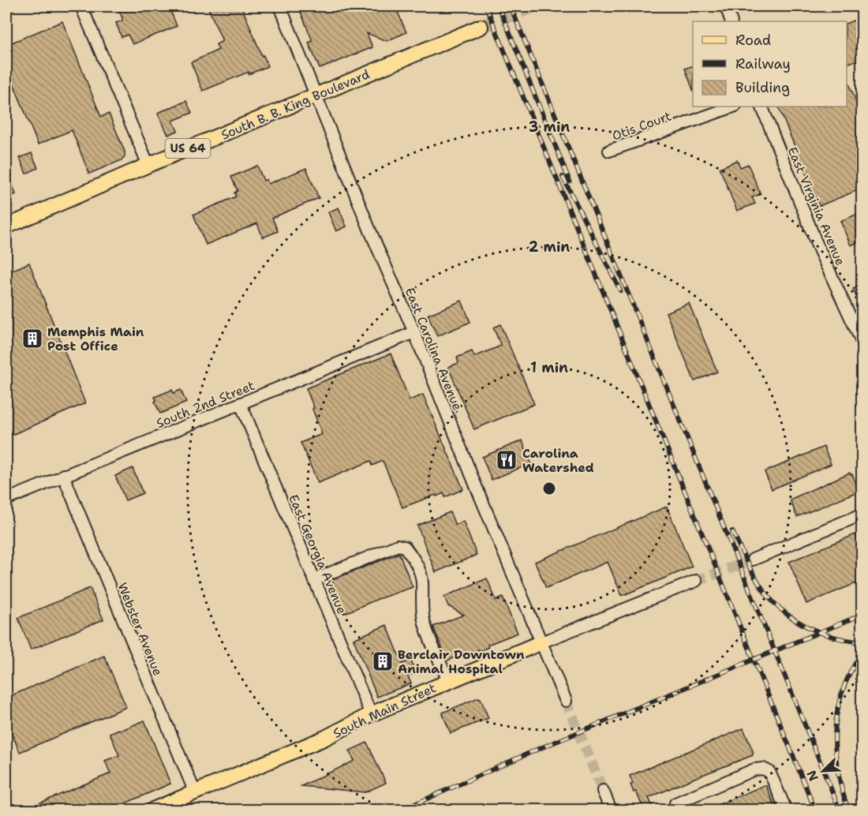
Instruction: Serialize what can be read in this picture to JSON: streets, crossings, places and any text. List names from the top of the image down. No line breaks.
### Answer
{"streets":{"main road":["South B. B. King Boulevard","US 64","South Main Street"],"street":["Otis Court","East Virginia Avenue","East Carolina Avenue","South 2nd Street","East Georgia Avenue","Webster Avenue"]},"crossings":[["South B. B. King Boulevard","East Carolina Avenue"],["East Carolina Avenue","South 2nd Street"],["East Carolina Avenue","South Main Street"],["South 2nd Street","East Georgia Avenue"],["South 2nd Street","Webster Avenue"],["East Georgia Avenue","South Main Street"],["Webster Avenue","South Main Street"]],"places":{"building":["Memphis Main Post Office","Berclair Downtown Animal Hospital"],"restaurant":["Carolina Watershed"]},"legend":["Road","Railway","Building"],"north":"bottom left","rings":["3 min","2 min","1 min"]}
